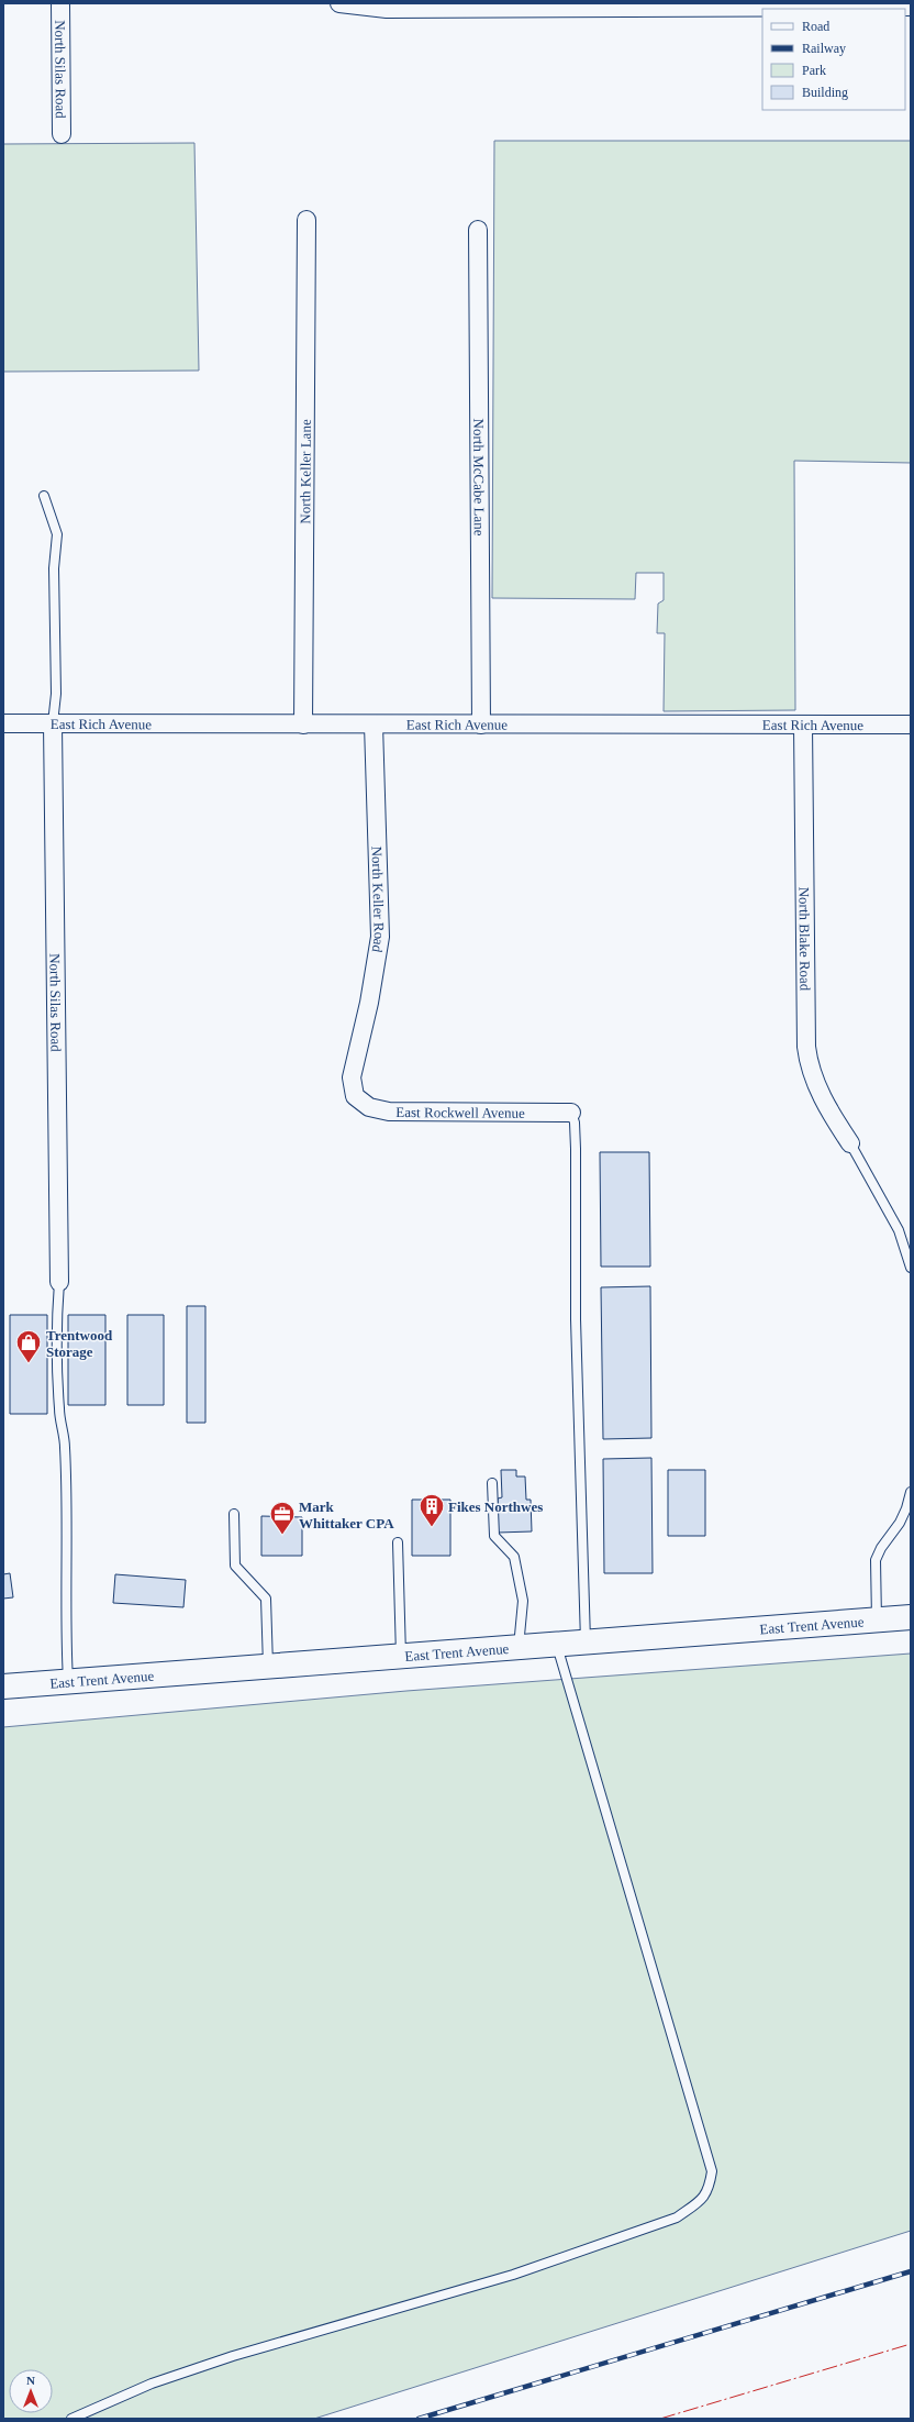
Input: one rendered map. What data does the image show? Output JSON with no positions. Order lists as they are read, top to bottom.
{
  "streets": {
    "main road": ["East Trent Avenue"],
    "street": [
      "North Silas Road",
      "North Keller Lane",
      "North McCabe Lane",
      "East Rich Avenue",
      "North Keller Road",
      "North Blake Road",
      "East Rockwell Avenue"
    ]
  },
  "crossings": [
    ["North Silas Road", "East Rich Avenue"],
    ["North Keller Lane", "East Rich Avenue"],
    ["North McCabe Lane", "East Rich Avenue"],
    ["East Rich Avenue", "North Keller Road"],
    ["East Rich Avenue", "North Blake Road"],
    ["North Keller Road", "East Rockwell Avenue"]
  ],
  "places": {
    "shop": ["Trentwood Storage"],
    "building": ["Fikes Northwes"],
    "office": ["Mark Whittaker CPA"]
  },
  "legend": [
    "Road",
    "Railway",
    "Park",
    "Building"
  ],
  "north": "top"
}
